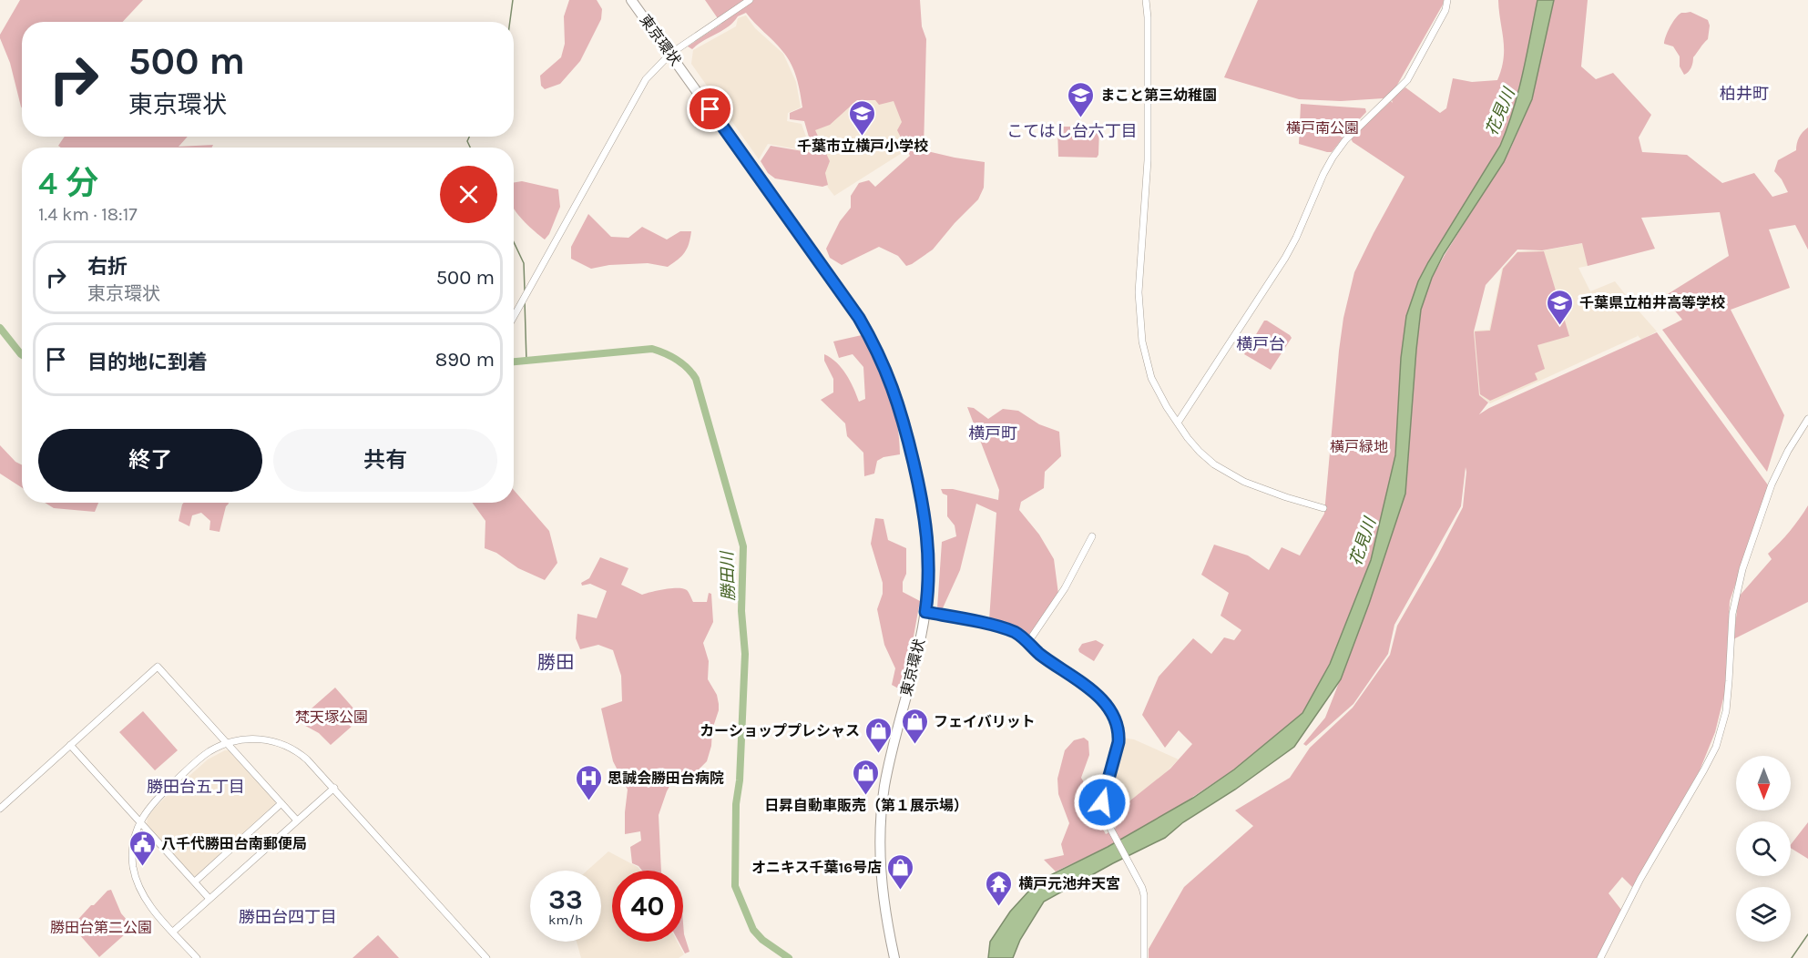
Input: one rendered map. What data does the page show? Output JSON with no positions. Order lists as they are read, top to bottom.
{
  "streets": {
    "highway": ["東京環状"]
  },
  "districts": [
    "柏井町",
    "こてはし台六丁目",
    "横戸台",
    "横戸町",
    "勝田",
    "勝田台五丁目",
    "勝田台四丁目"
  ],
  "water": ["花見川", "勝田川"],
  "parks": [
    "横戸南公園",
    "横戸緑地",
    "梵天塚公園",
    "勝田台第二公園"
  ],
  "places": {
    "school or university": ["まこと第三幼稚園", "千葉市立横戸小学校", "千葉県立柏井高等学校"],
    "shop": [
      "フェイバリット",
      "カーショッププレシャス",
      "日昇自動車販売（第１展示場）",
      "オニキス千葉16号店"
    ],
    "hospital": ["思誠会勝田台病院"],
    "public building": ["八千代勝田台南郵便局"],
    "temple": ["横戸元池弁天宮"]
  },
  "north": "bottom",
  "page": {
    "turn": ["500 m", "東京環状"],
    "heading": ["4 分", "1.4 km · 18:17"],
    "list": [
      {
        "name": "右折",
        "note": "東京環状",
        "value": "500 m"
      },
      {
        "name": "目的地に到着",
        "value": "890 m"
      }
    ],
    "buttons": ["終了", "共有"],
    "speed": "33 km/h",
    "limit": "40"
  }
}
